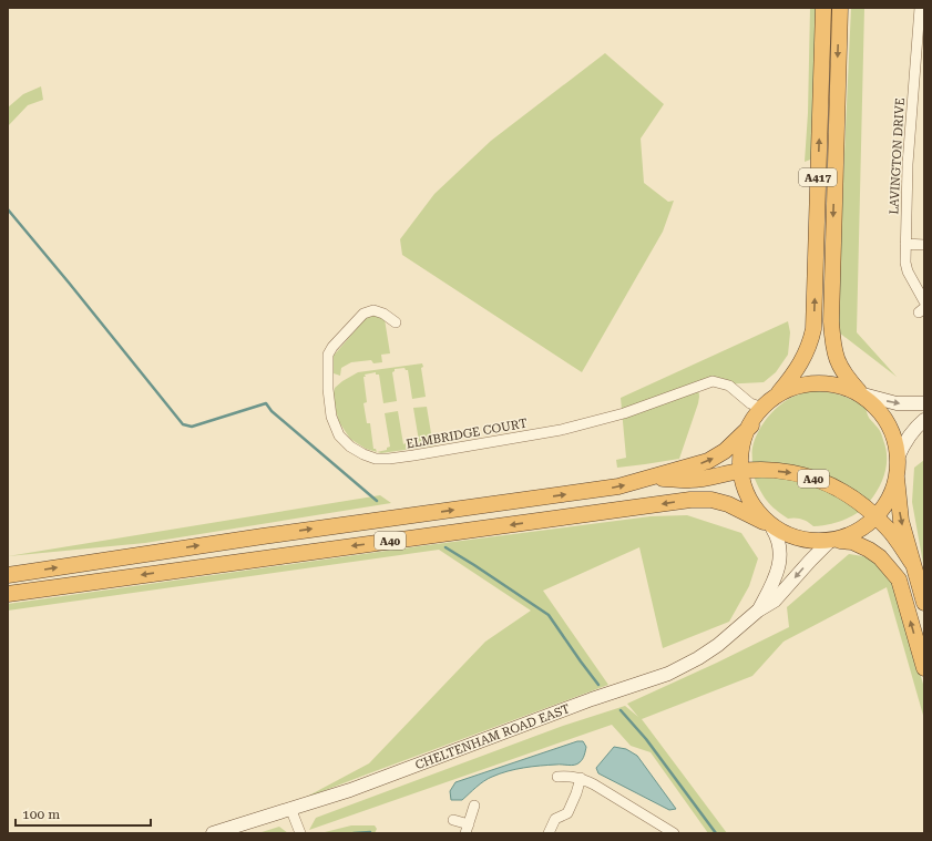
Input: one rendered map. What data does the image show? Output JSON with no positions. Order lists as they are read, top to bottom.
{
  "streets": {
    "highway": ["A417", "A40"],
    "main road": ["CHELTENHAM ROAD EAST"],
    "street": ["LAVINGTON DRIVE", "ELMBRIDGE COURT"]
  },
  "crossings": [
    ["A417", "A40"],
    ["ELMBRIDGE COURT", "A40"],
    ["A40", "CHELTENHAM ROAD EAST"]
  ],
  "scale_bar": "100 m"
}
